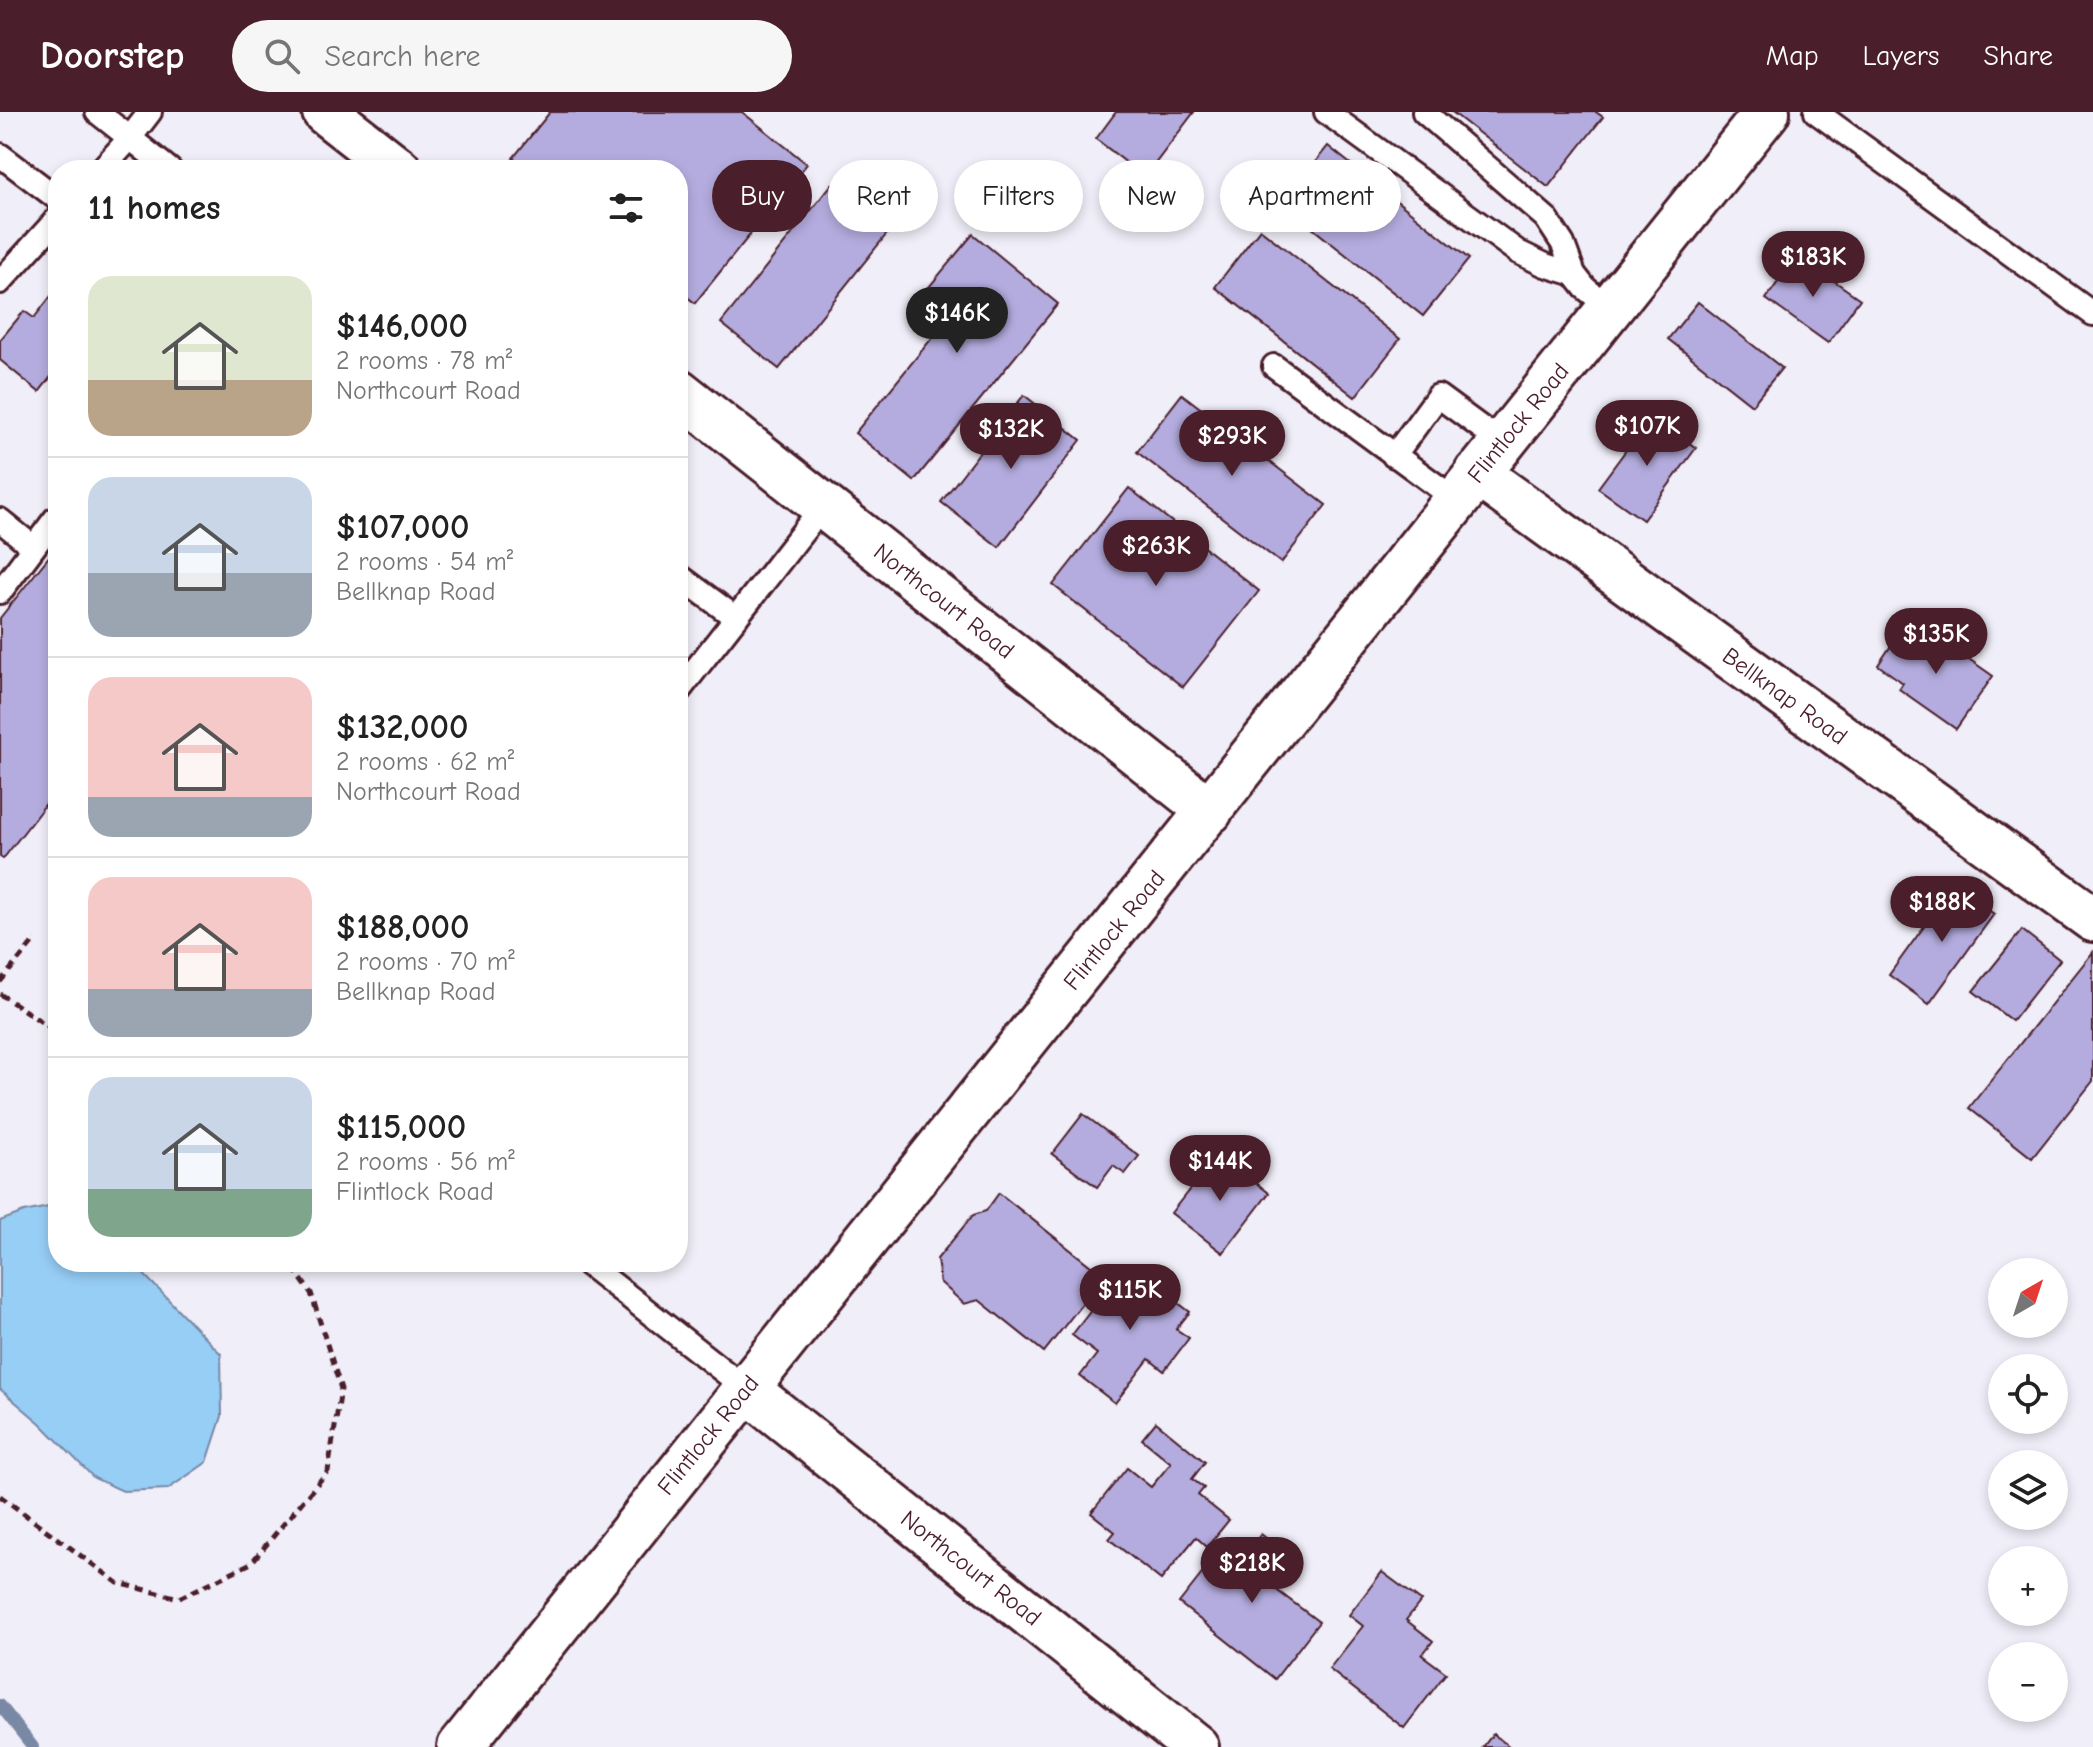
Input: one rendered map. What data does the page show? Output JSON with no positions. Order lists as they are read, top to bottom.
{
  "streets": {
    "street": ["Flintlock Road", "Northcourt Road", "Bellknap Road"]
  },
  "crossings": [
    ["Flintlock Road", "Northcourt Road"],
    ["Flintlock Road", "Bellknap Road"]
  ],
  "north": "top right",
  "page": {
    "header": "Doorstep",
    "search": "Search here",
    "nav": ["Map", "Layers", "Share"],
    "chip": [
      "Buy",
      "Rent",
      "Filters",
      "New",
      "Apartment"
    ],
    "heading": "11 homes",
    "price": [
      "$183K",
      "$146K",
      "$107K",
      "$132K",
      "$293K",
      "$263K",
      "$135K",
      "$188K",
      "$144K",
      "$115K",
      "$218K"
    ],
    "list": [
      {
        "name": "$146,000",
        "note": "2 rooms · 78 m² · Northcourt Road"
      },
      {
        "name": "$107,000",
        "note": "2 rooms · 54 m² · Bellknap Road"
      },
      {
        "name": "$132,000",
        "note": "2 rooms · 62 m² · Northcourt Road"
      },
      {
        "name": "$188,000",
        "note": "2 rooms · 70 m² · Bellknap Road"
      },
      {
        "name": "$115,000",
        "note": "2 rooms · 56 m² · Flintlock Road"
      }
    ],
    "map_buttons": ["+", "−"]
  }
}
